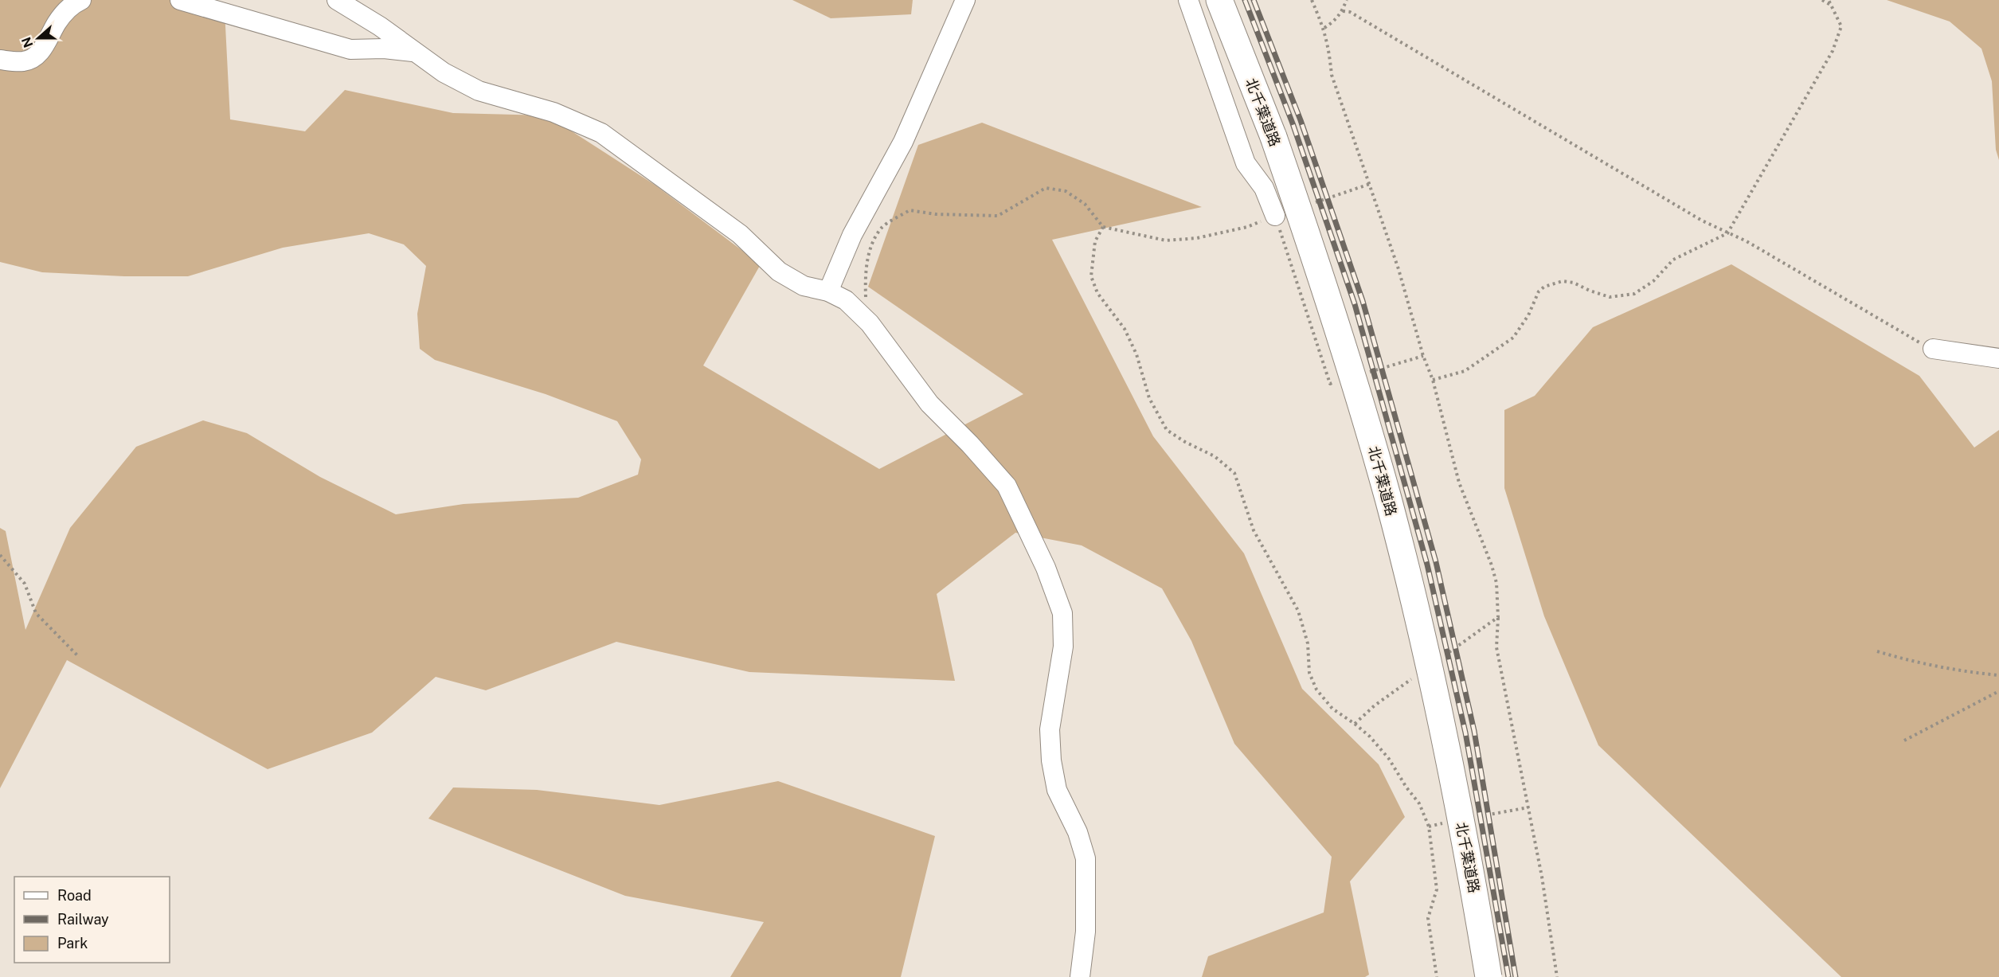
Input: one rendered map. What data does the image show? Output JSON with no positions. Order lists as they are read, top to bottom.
{
  "streets": {
    "highway": ["北千葉道路"]
  },
  "legend": ["Road", "Railway", "Park"],
  "north": "left"
}
